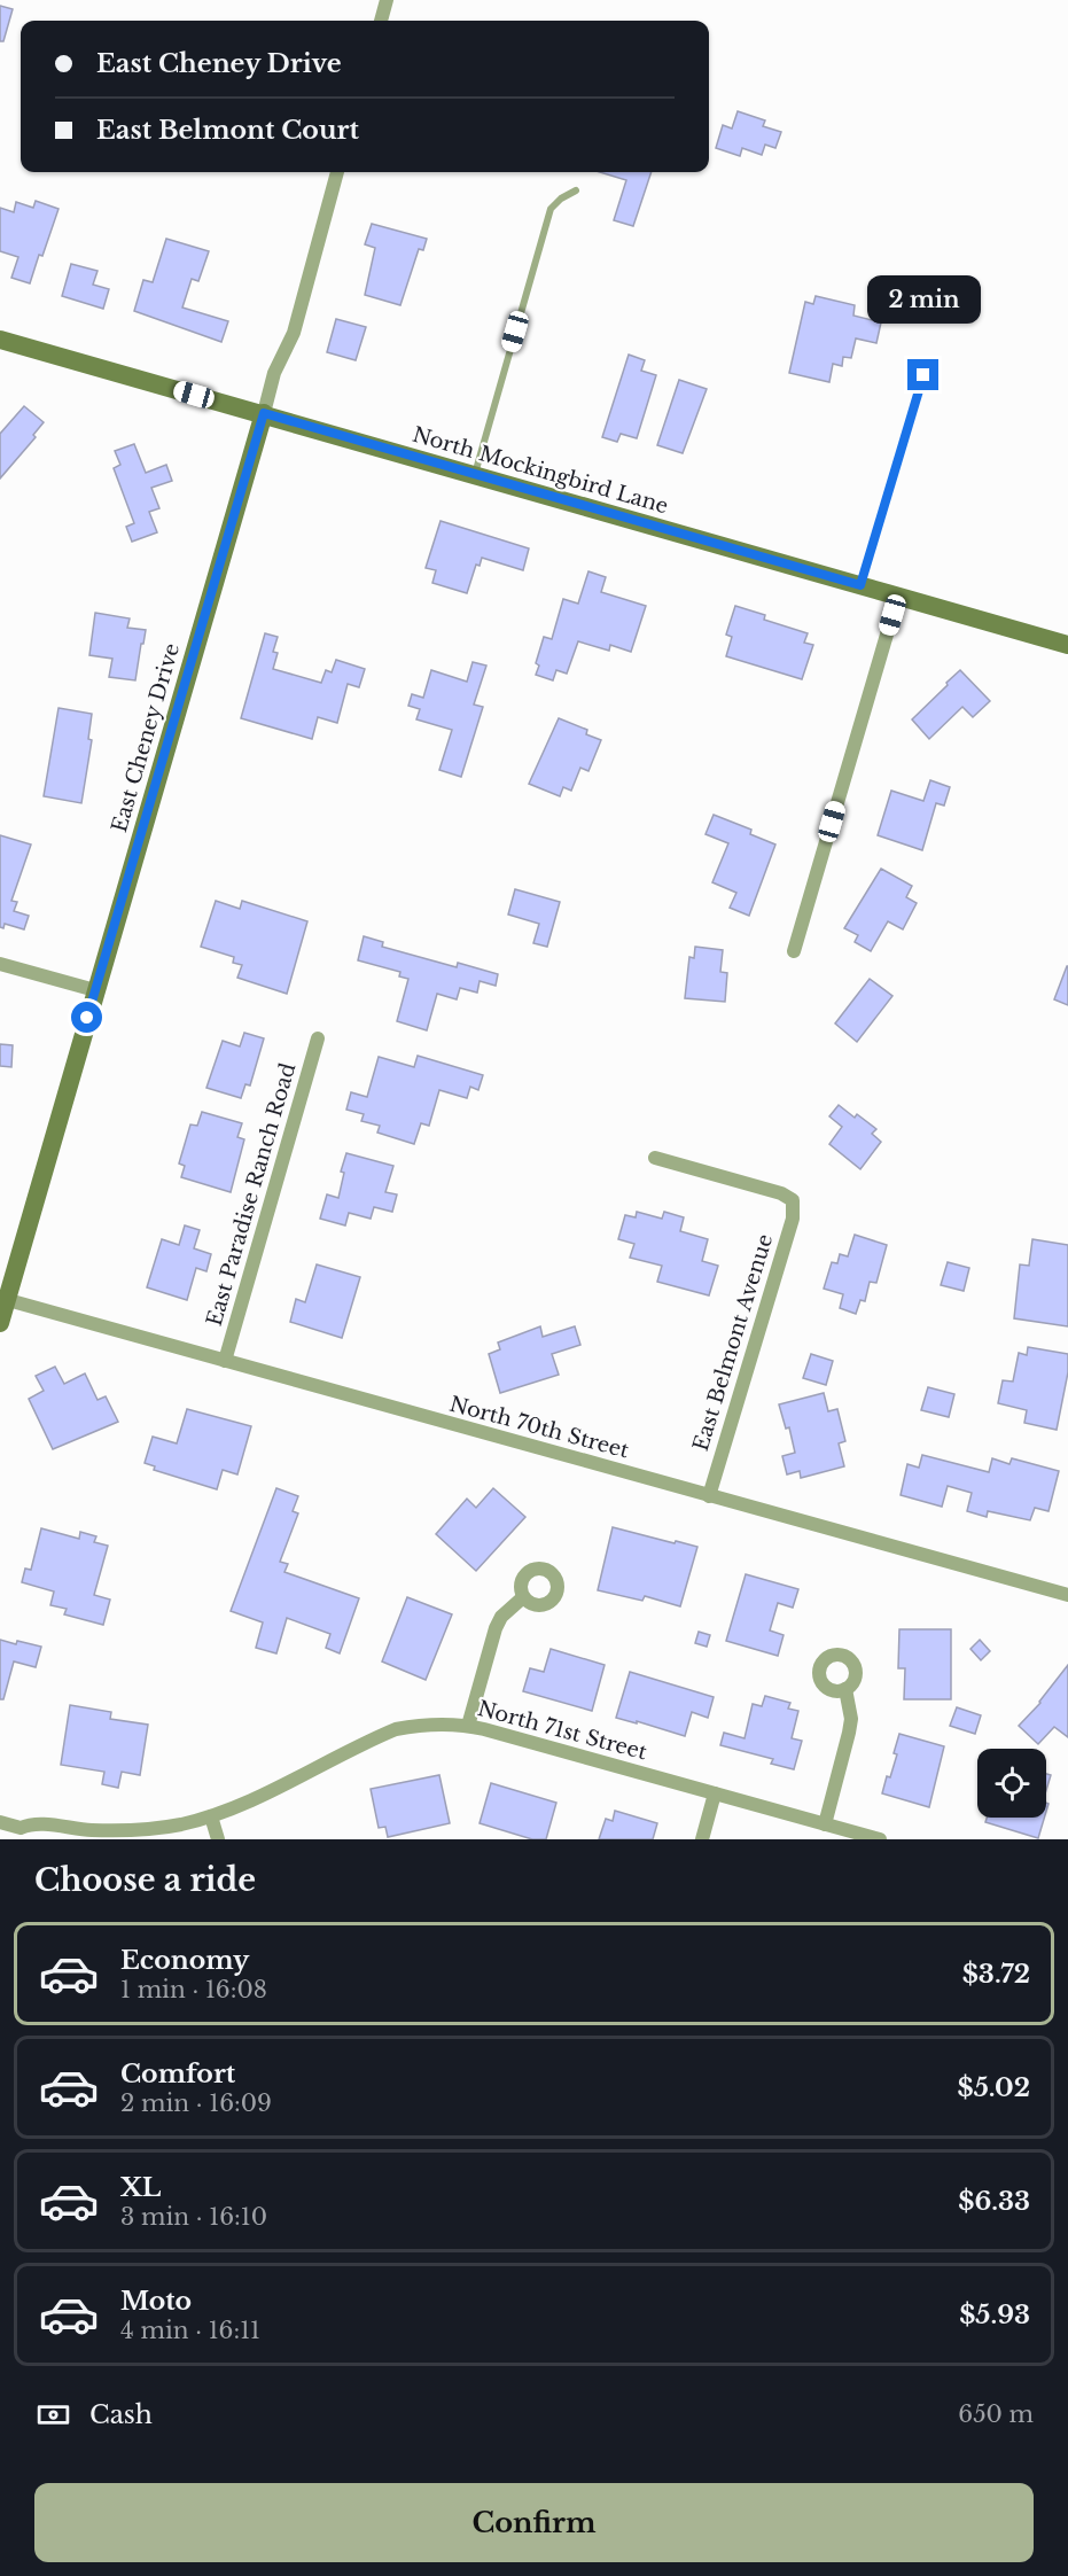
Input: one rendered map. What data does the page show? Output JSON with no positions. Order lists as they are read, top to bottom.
{
  "streets": {
    "street": [
      "North Mockingbird Lane",
      "East Cheney Drive",
      "East Paradise Ranch Road",
      "East Belmont Avenue",
      "North 70th Street",
      "North 71st Street"
    ]
  },
  "crossings": [
    ["North Mockingbird Lane", "East Cheney Drive"],
    ["East Cheney Drive", "North 70th Street"],
    ["East Paradise Ranch Road", "North 70th Street"],
    ["East Belmont Avenue", "North 70th Street"]
  ],
  "page": {
    "banner": ["East Cheney Drive", "East Belmont Court"],
    "bubble": "2 min",
    "heading": "Choose a ride",
    "list": [
      {
        "name": "Economy",
        "note": "1 min · 16:08",
        "value": "$3.72"
      },
      {
        "name": "Comfort",
        "note": "2 min · 16:09",
        "value": "$5.02"
      },
      {
        "name": "XL",
        "note": "3 min · 16:10",
        "value": "$6.33"
      },
      {
        "name": "Moto",
        "note": "4 min · 16:11",
        "value": "$5.93"
      }
    ],
    "pay": ["Cash", "650 m"],
    "buttons": "Confirm"
  }
}
